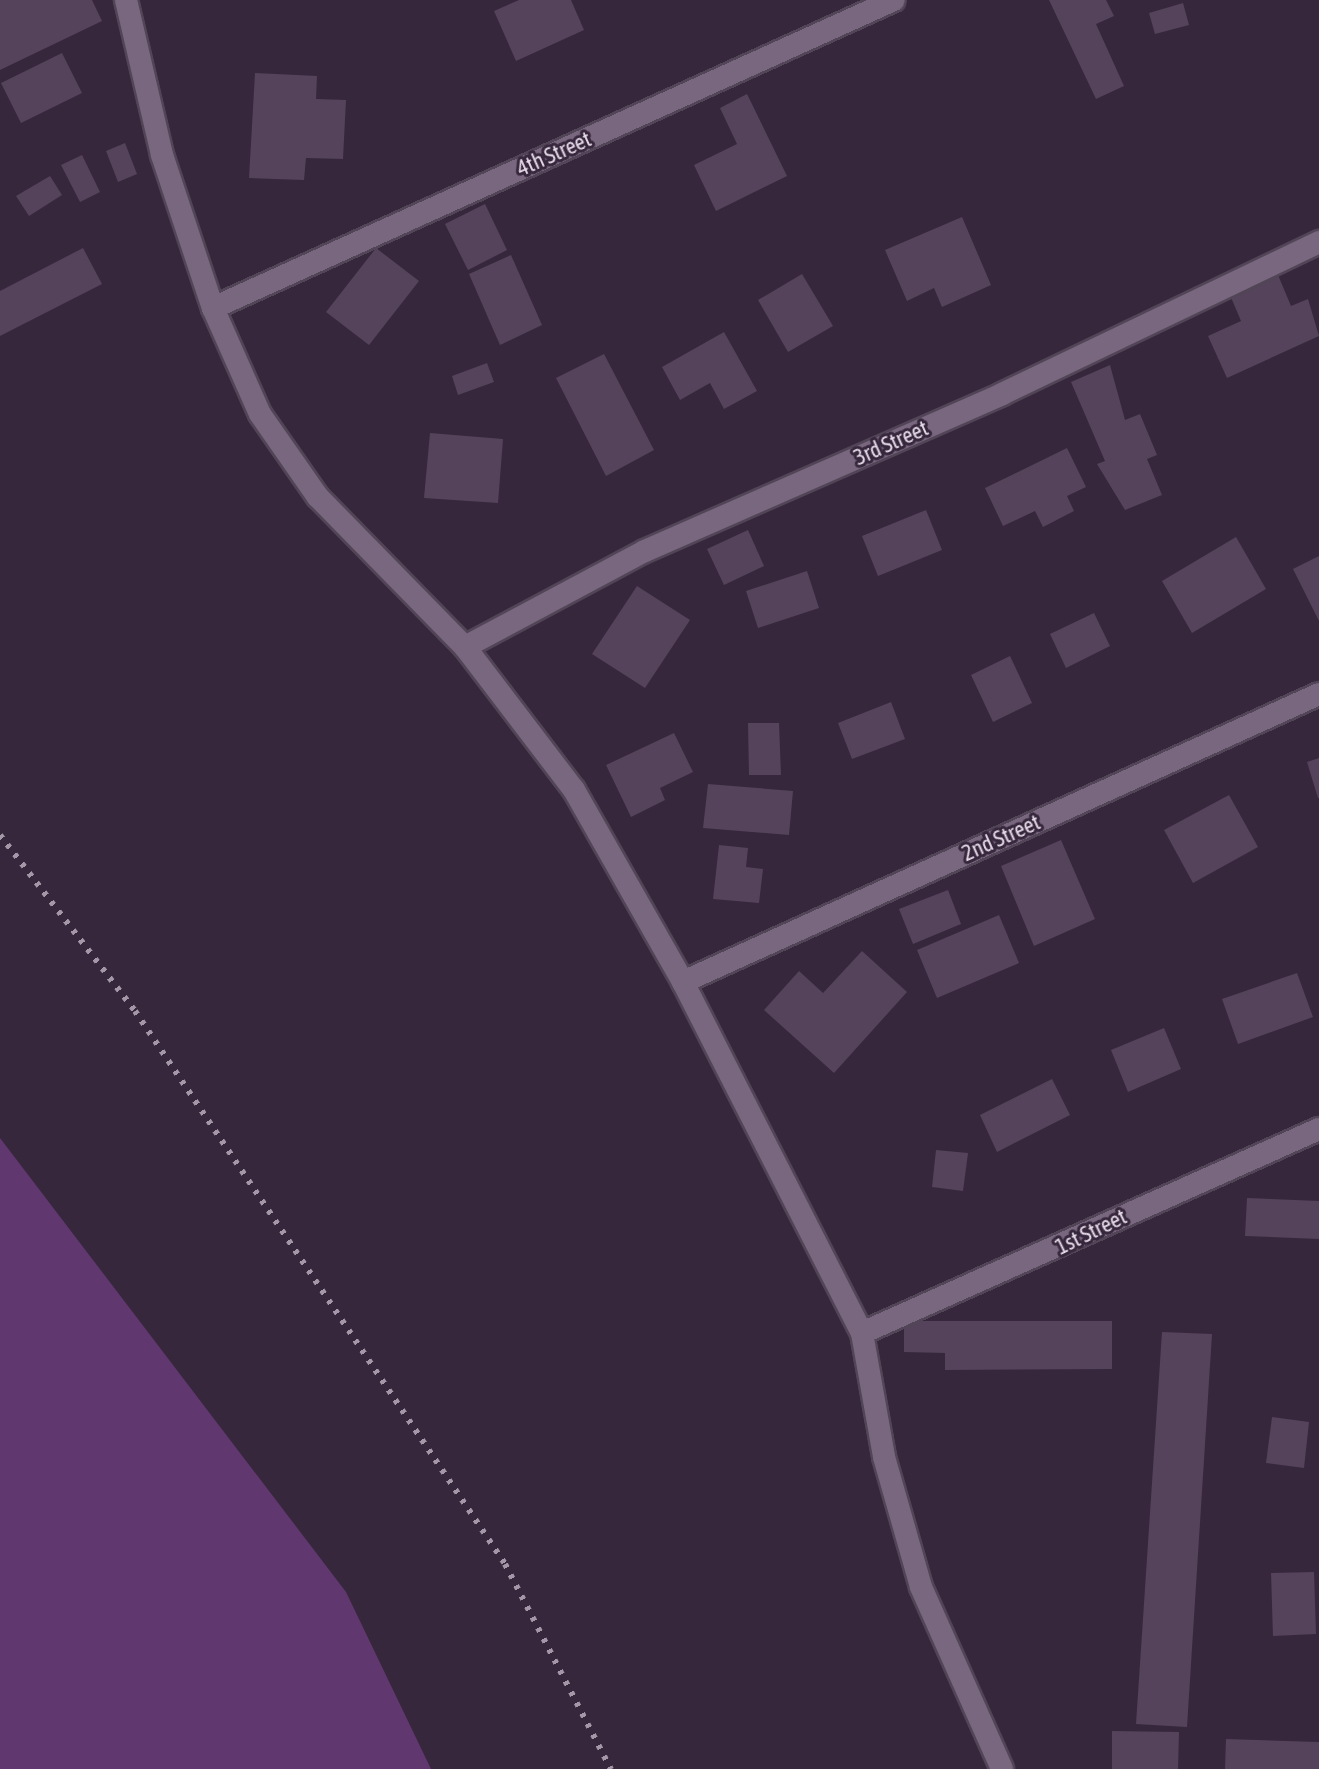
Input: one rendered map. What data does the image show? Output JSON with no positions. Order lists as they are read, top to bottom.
{
  "streets": {
    "street": [
      "4th Street",
      "3rd Street",
      "2nd Street",
      "1st Street"
    ]
  }
}
